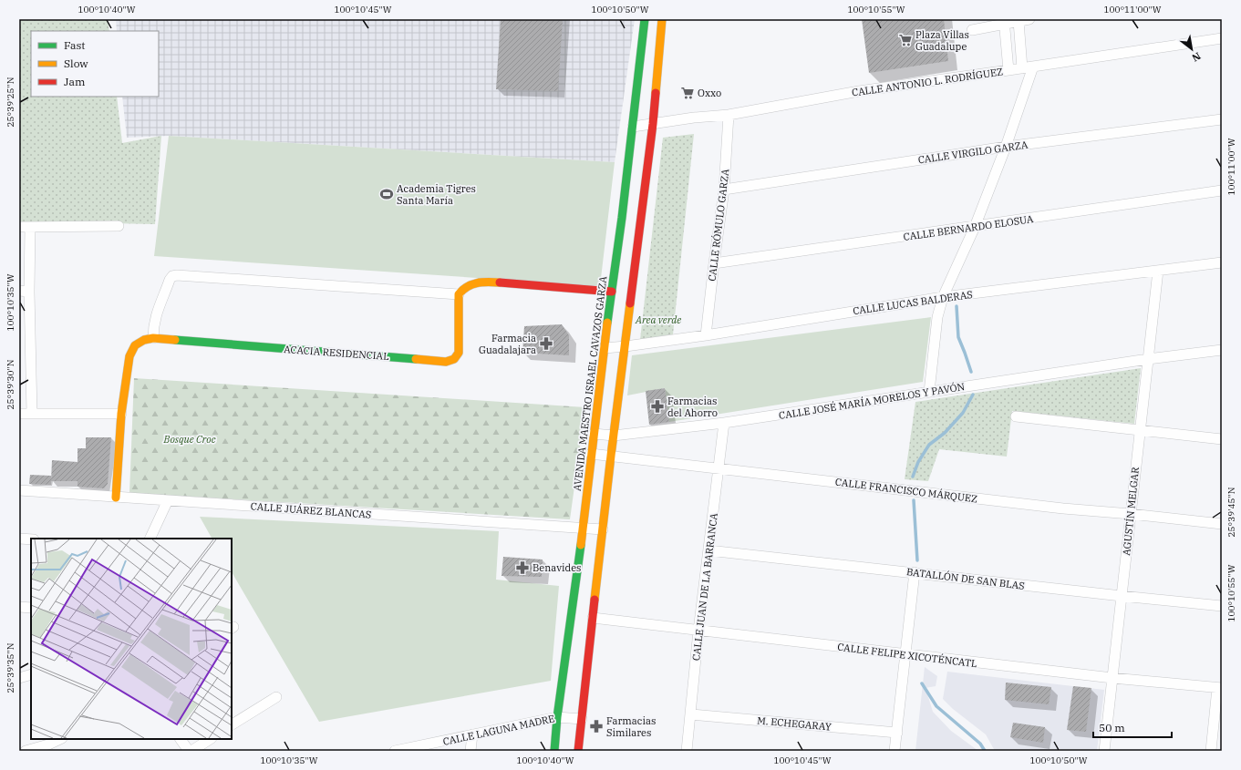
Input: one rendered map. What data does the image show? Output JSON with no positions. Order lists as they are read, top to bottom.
{
  "streets": {
    "main road": ["ACACIA RESIDENCIAL", "AVENIDA MAESTRO ISRAEL CAVAZOS GARZA"],
    "street": [
      "CALLE ANTONIO L. RODRÍGUEZ",
      "CALLE VIRGILO GARZA",
      "CALLE RÓMULO GARZA",
      "CALLE BERNARDO ELOSUA",
      "CALLE LUCAS BALDERAS",
      "CALLE JOSÉ MARÍA MORELOS Y PAVÓN",
      "CALLE FRANCISCO MÁRQUEZ",
      "CALLE JUÁREZ BLANCAS",
      "AGUSTÍN MELGAR",
      "BATALLÓN DE SAN BLAS",
      "CALLE JUAN DE LA BARRANCA",
      "CALLE FELIPE XICOTÉNCATL",
      "M. ECHEGARAY",
      "CALLE LAGUNA MADRE"
    ]
  },
  "crossings": [
    ["CALLE ANTONIO L. RODRÍGUEZ", "CALLE RÓMULO GARZA"],
    ["CALLE ANTONIO L. RODRÍGUEZ", "AVENIDA MAESTRO ISRAEL CAVAZOS GARZA"],
    ["CALLE VIRGILO GARZA", "CALLE RÓMULO GARZA"],
    ["CALLE RÓMULO GARZA", "CALLE BERNARDO ELOSUA"],
    ["CALLE RÓMULO GARZA", "CALLE LUCAS BALDERAS"],
    ["CALLE LUCAS BALDERAS", "AVENIDA MAESTRO ISRAEL CAVAZOS GARZA"],
    ["CALLE LUCAS BALDERAS", "AGUSTÍN MELGAR"],
    ["AVENIDA MAESTRO ISRAEL CAVAZOS GARZA", "CALLE JOSÉ MARÍA MORELOS Y PAVÓN"],
    ["AVENIDA MAESTRO ISRAEL CAVAZOS GARZA", "CALLE FRANCISCO MÁRQUEZ"],
    ["AVENIDA MAESTRO ISRAEL CAVAZOS GARZA", "CALLE JUÁREZ BLANCAS"],
    ["AVENIDA MAESTRO ISRAEL CAVAZOS GARZA", "CALLE LAGUNA MADRE"],
    ["CALLE JOSÉ MARÍA MORELOS Y PAVÓN", "AGUSTÍN MELGAR"],
    ["CALLE JOSÉ MARÍA MORELOS Y PAVÓN", "CALLE JUAN DE LA BARRANCA"],
    ["CALLE FRANCISCO MÁRQUEZ", "AGUSTÍN MELGAR"],
    ["CALLE FRANCISCO MÁRQUEZ", "CALLE JUAN DE LA BARRANCA"],
    ["AGUSTÍN MELGAR", "BATALLÓN DE SAN BLAS"],
    ["AGUSTÍN MELGAR", "CALLE FELIPE XICOTÉNCATL"],
    ["BATALLÓN DE SAN BLAS", "CALLE JUAN DE LA BARRANCA"],
    ["CALLE JUAN DE LA BARRANCA", "CALLE FELIPE XICOTÉNCATL"],
    ["CALLE JUAN DE LA BARRANCA", "M. ECHEGARAY"]
  ],
  "parks": ["Area verde", "Bosque Croc"],
  "places": {
    "supermarket": ["Plaza Villas Guadalupe", "Oxxo"],
    "sports": ["Academia Tigres Santa María"],
    "pharmacy": [
      "Farmacia Guadalajara",
      "Farmacias del Ahorro",
      "Benavides",
      "Farmacias Similares"
    ]
  },
  "legend": ["Fast", "Slow", "Jam"],
  "scale_bar": "50 m",
  "north": "bottom right",
  "coordinates": [
    "100°10'40\"W",
    "100°10'45\"W",
    "100°10'50\"W",
    "100°10'55\"W",
    "100°11'00\"W",
    "25°39'25\"N",
    "100°10'35\"W",
    "25°39'30\"N",
    "25°39'45\"N",
    "25°39'35\"N"
  ]
}
